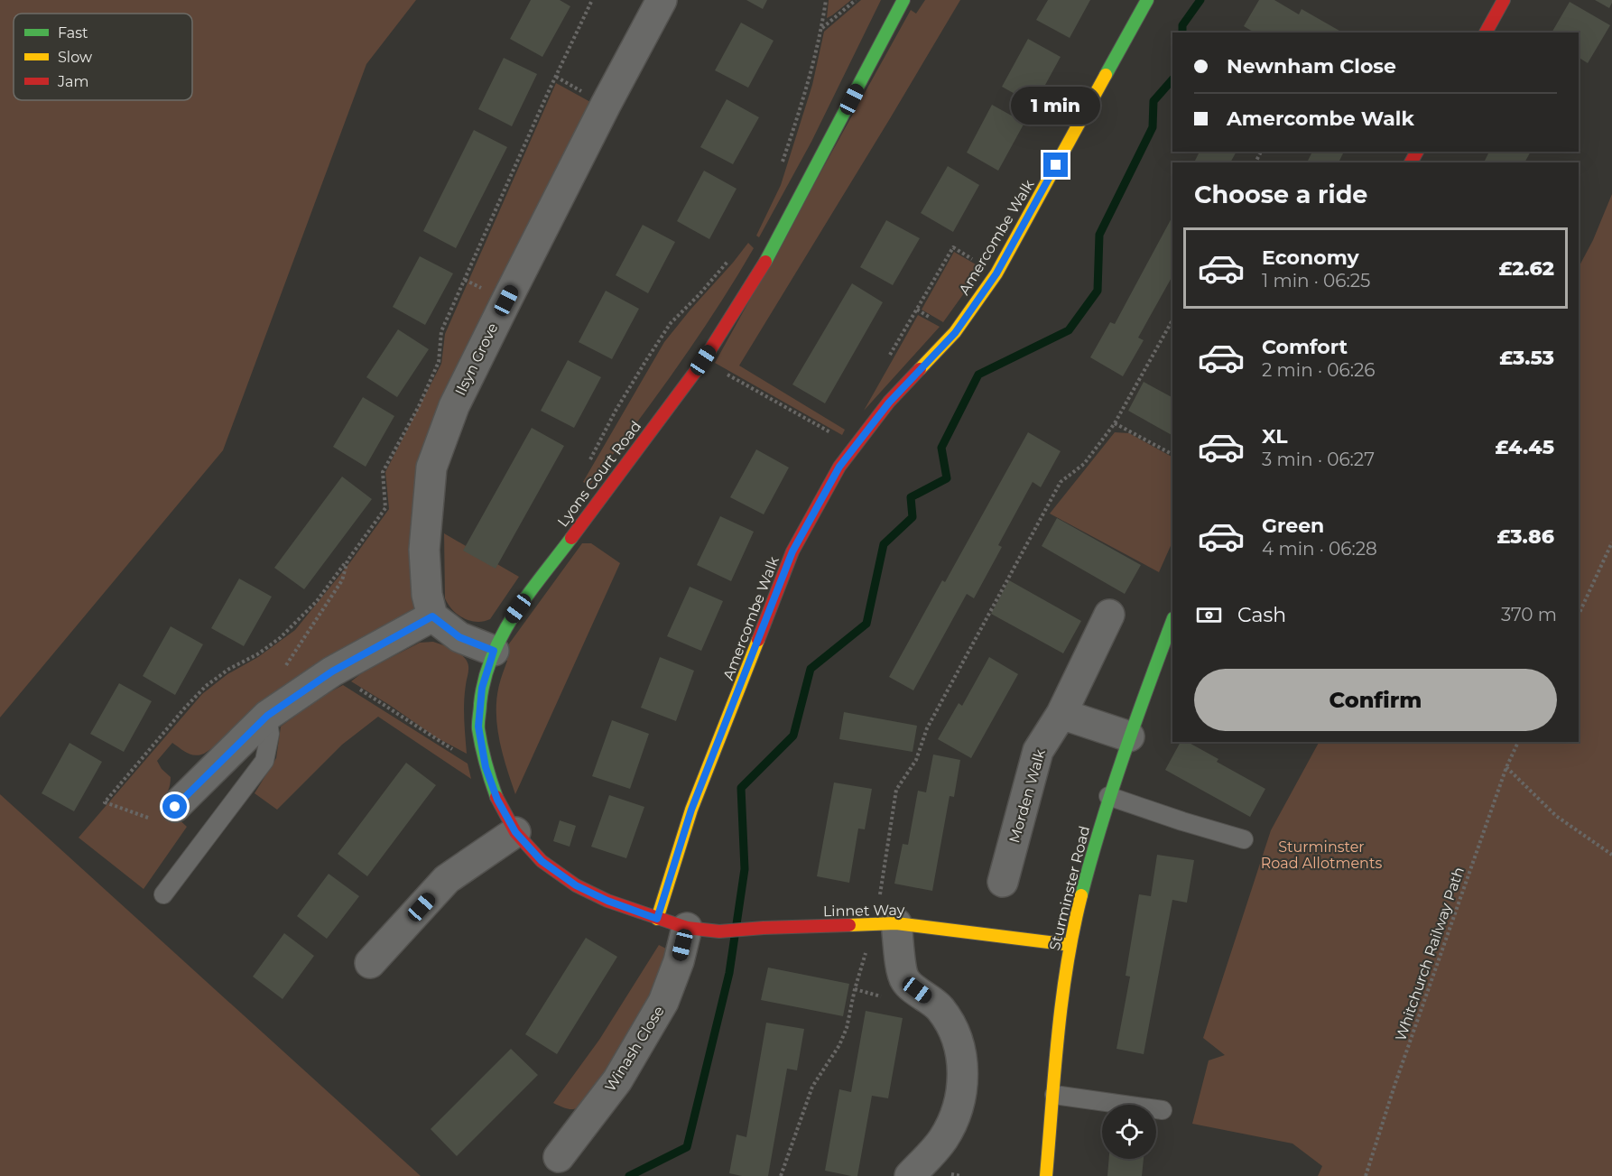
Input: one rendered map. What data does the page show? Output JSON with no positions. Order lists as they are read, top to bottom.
{
  "streets": {
    "street": [
      "Amercombe Walk",
      "Ilsyn Grove",
      "Lyons Court Road",
      "Morden Walk",
      "Sturminster Road",
      "Linnet Way",
      "Winash Close"
    ],
    "path": ["Whitchurch Railway Path"]
  },
  "crossings": [
    ["Amercombe Walk", "Lyons Court Road"],
    ["Amercombe Walk", "Linnet Way"],
    ["Lyons Court Road", "Linnet Way"],
    ["Sturminster Road", "Linnet Way"],
    ["Linnet Way", "Winash Close"]
  ],
  "parks": ["Sturminster Road Allotments"],
  "legend": ["Fast", "Slow", "Jam"],
  "page": {
    "banner": ["Newnham Close", "Amercombe Walk"],
    "bubble": "1 min",
    "heading": "Choose a ride",
    "list": [
      {
        "name": "Economy",
        "note": "1 min · 06:25",
        "value": "£2.62"
      },
      {
        "name": "Comfort",
        "note": "2 min · 06:26",
        "value": "£3.53"
      },
      {
        "name": "XL",
        "note": "3 min · 06:27",
        "value": "£4.45"
      },
      {
        "name": "Green",
        "note": "4 min · 06:28",
        "value": "£3.86"
      }
    ],
    "pay": ["Cash", "370 m"],
    "buttons": "Confirm"
  }
}
